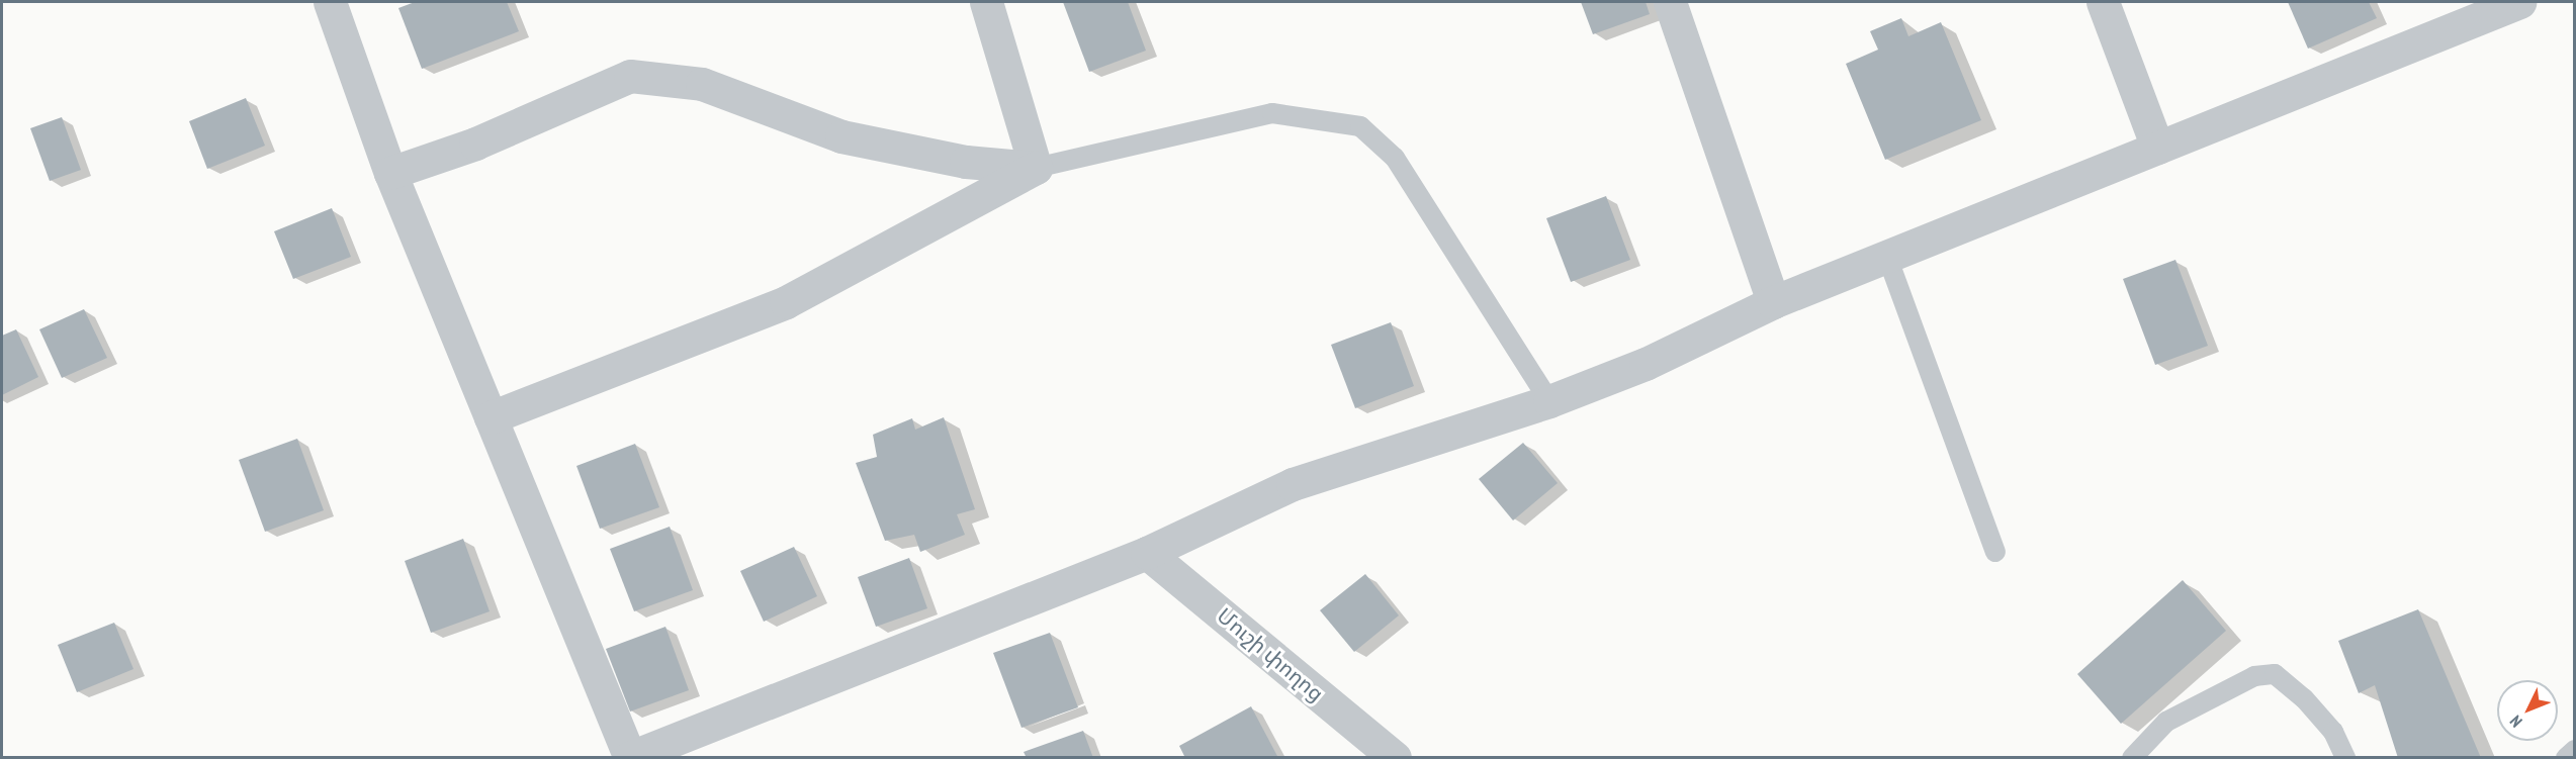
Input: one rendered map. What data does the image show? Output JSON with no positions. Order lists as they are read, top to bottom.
{
  "streets": {
    "street": ["Մուշի փողոց"]
  },
  "north": "bottom left"
}
